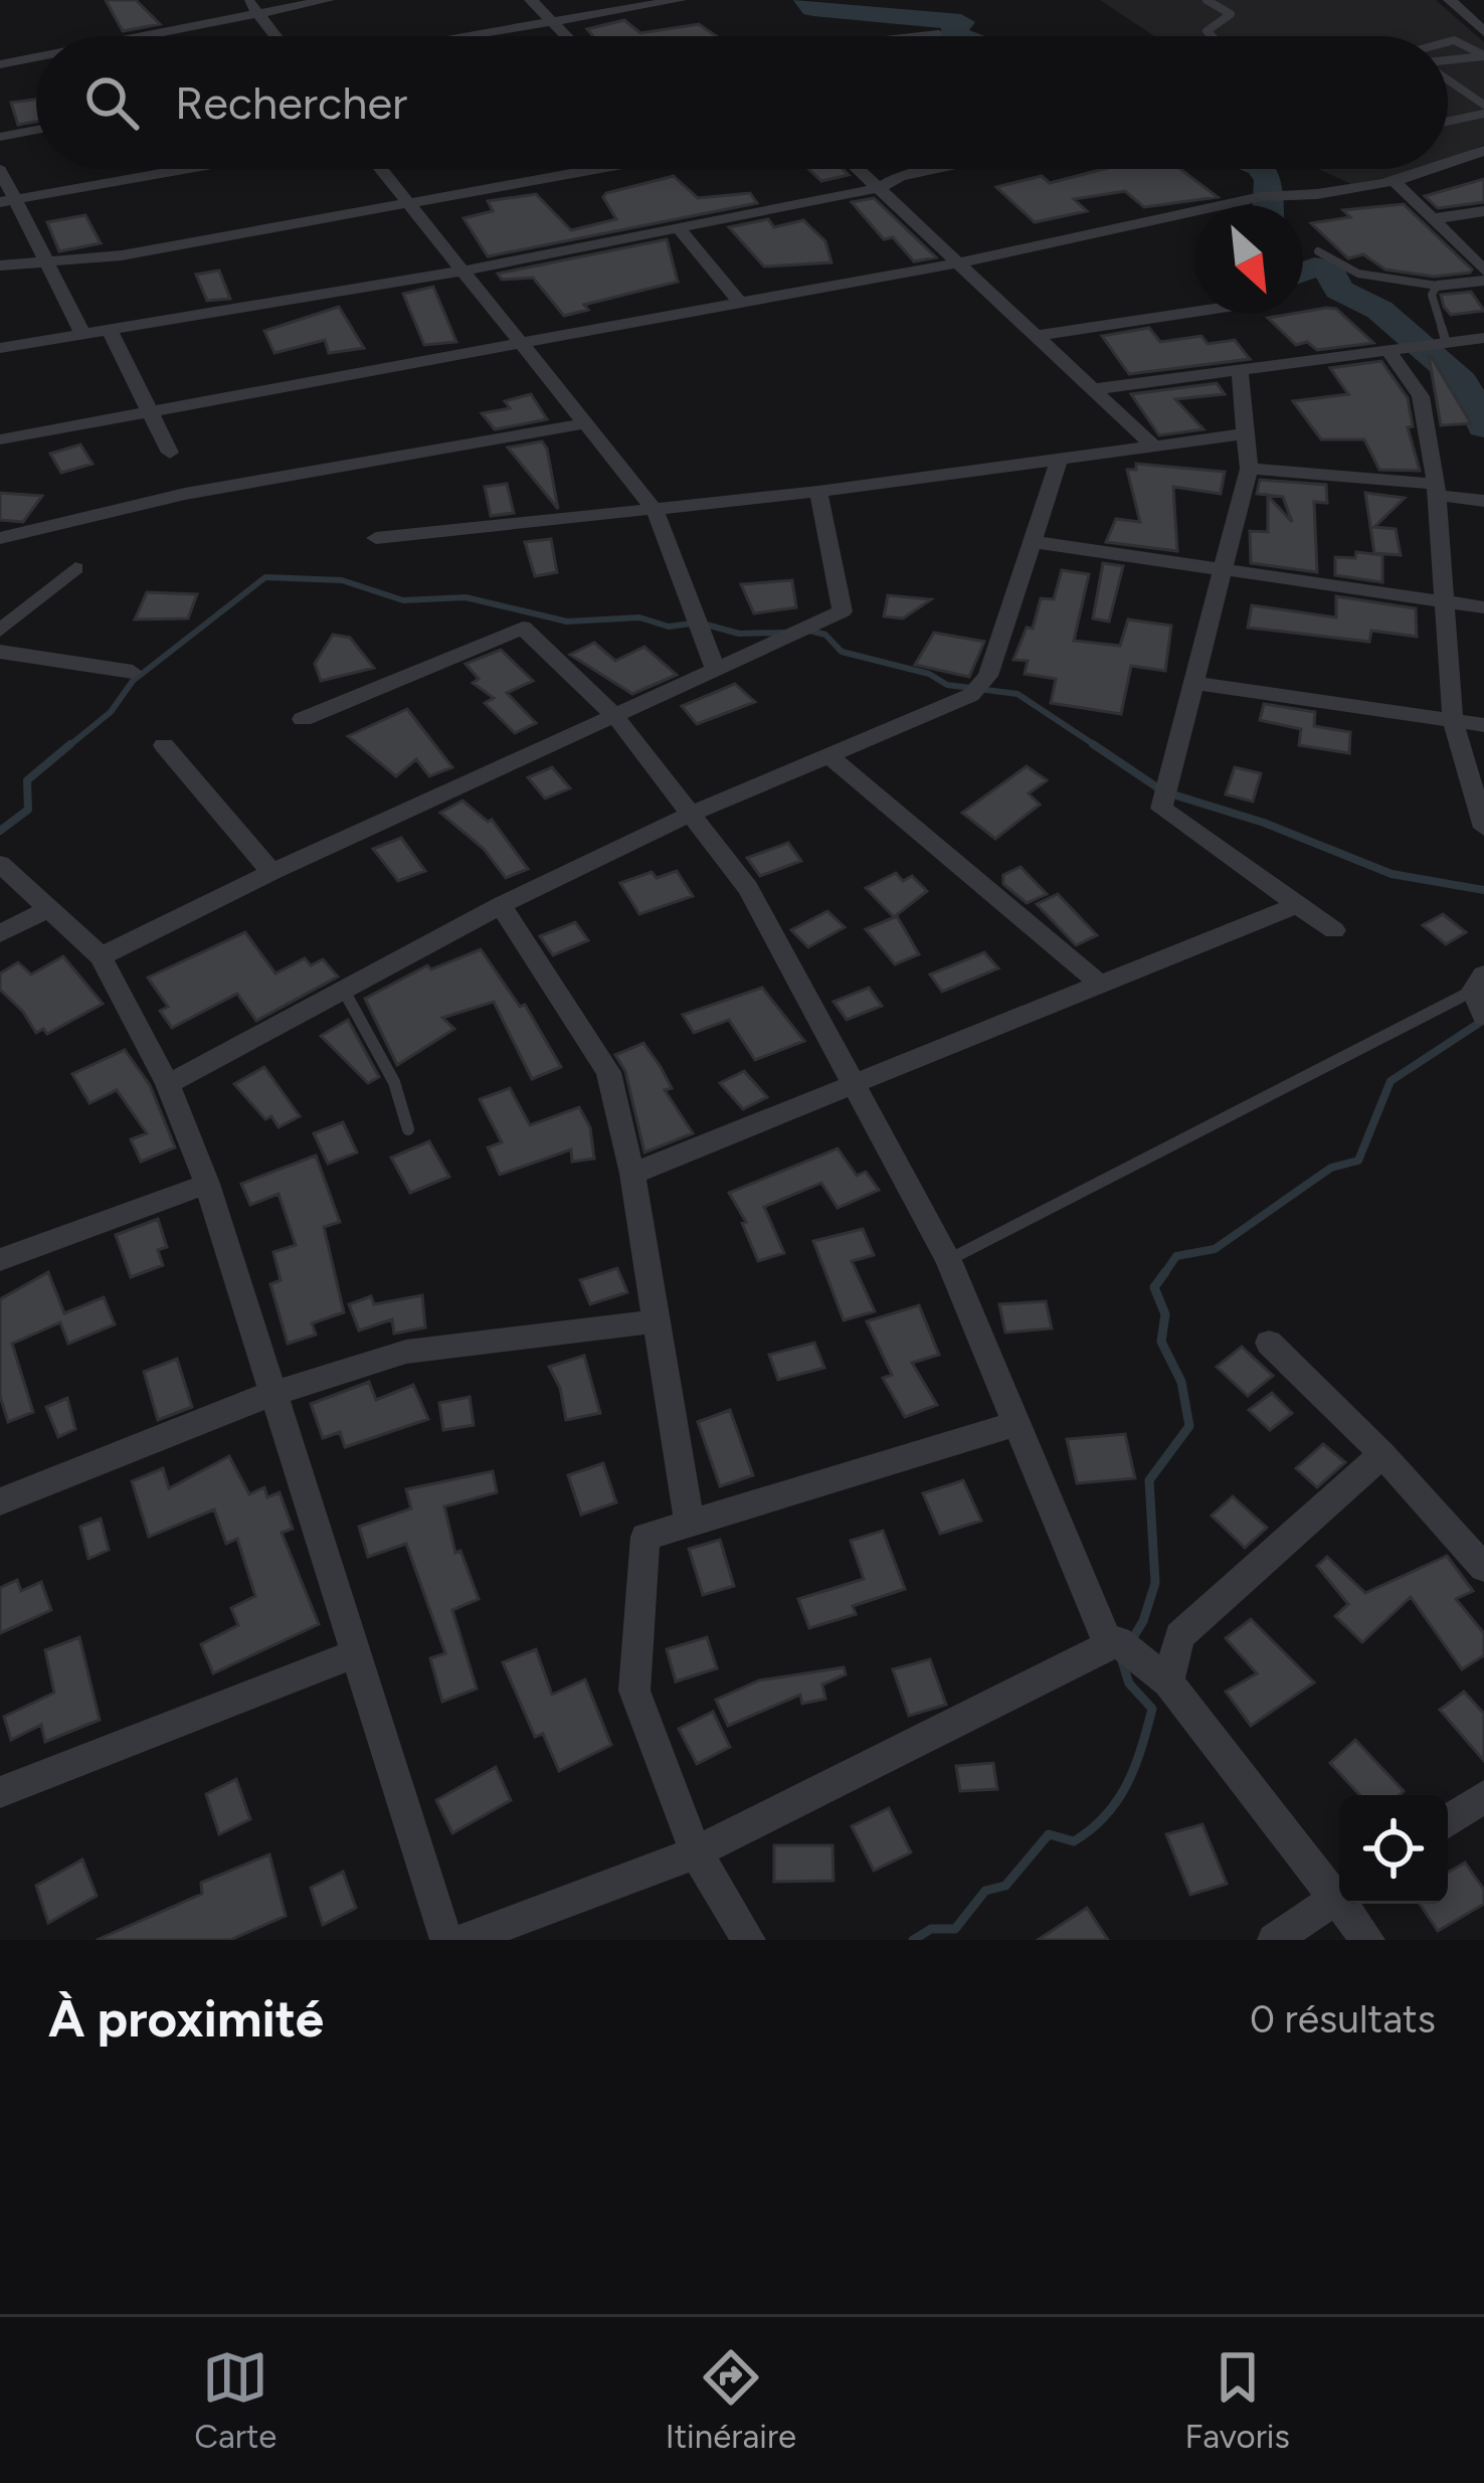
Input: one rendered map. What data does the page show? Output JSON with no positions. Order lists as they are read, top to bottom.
{
  "north": "bottom right",
  "page": {
    "search": "Rechercher",
    "heading": ["À proximité", "0 résultats"],
    "nav": ["Carte", "Itinéraire", "Favoris"]
  }
}
